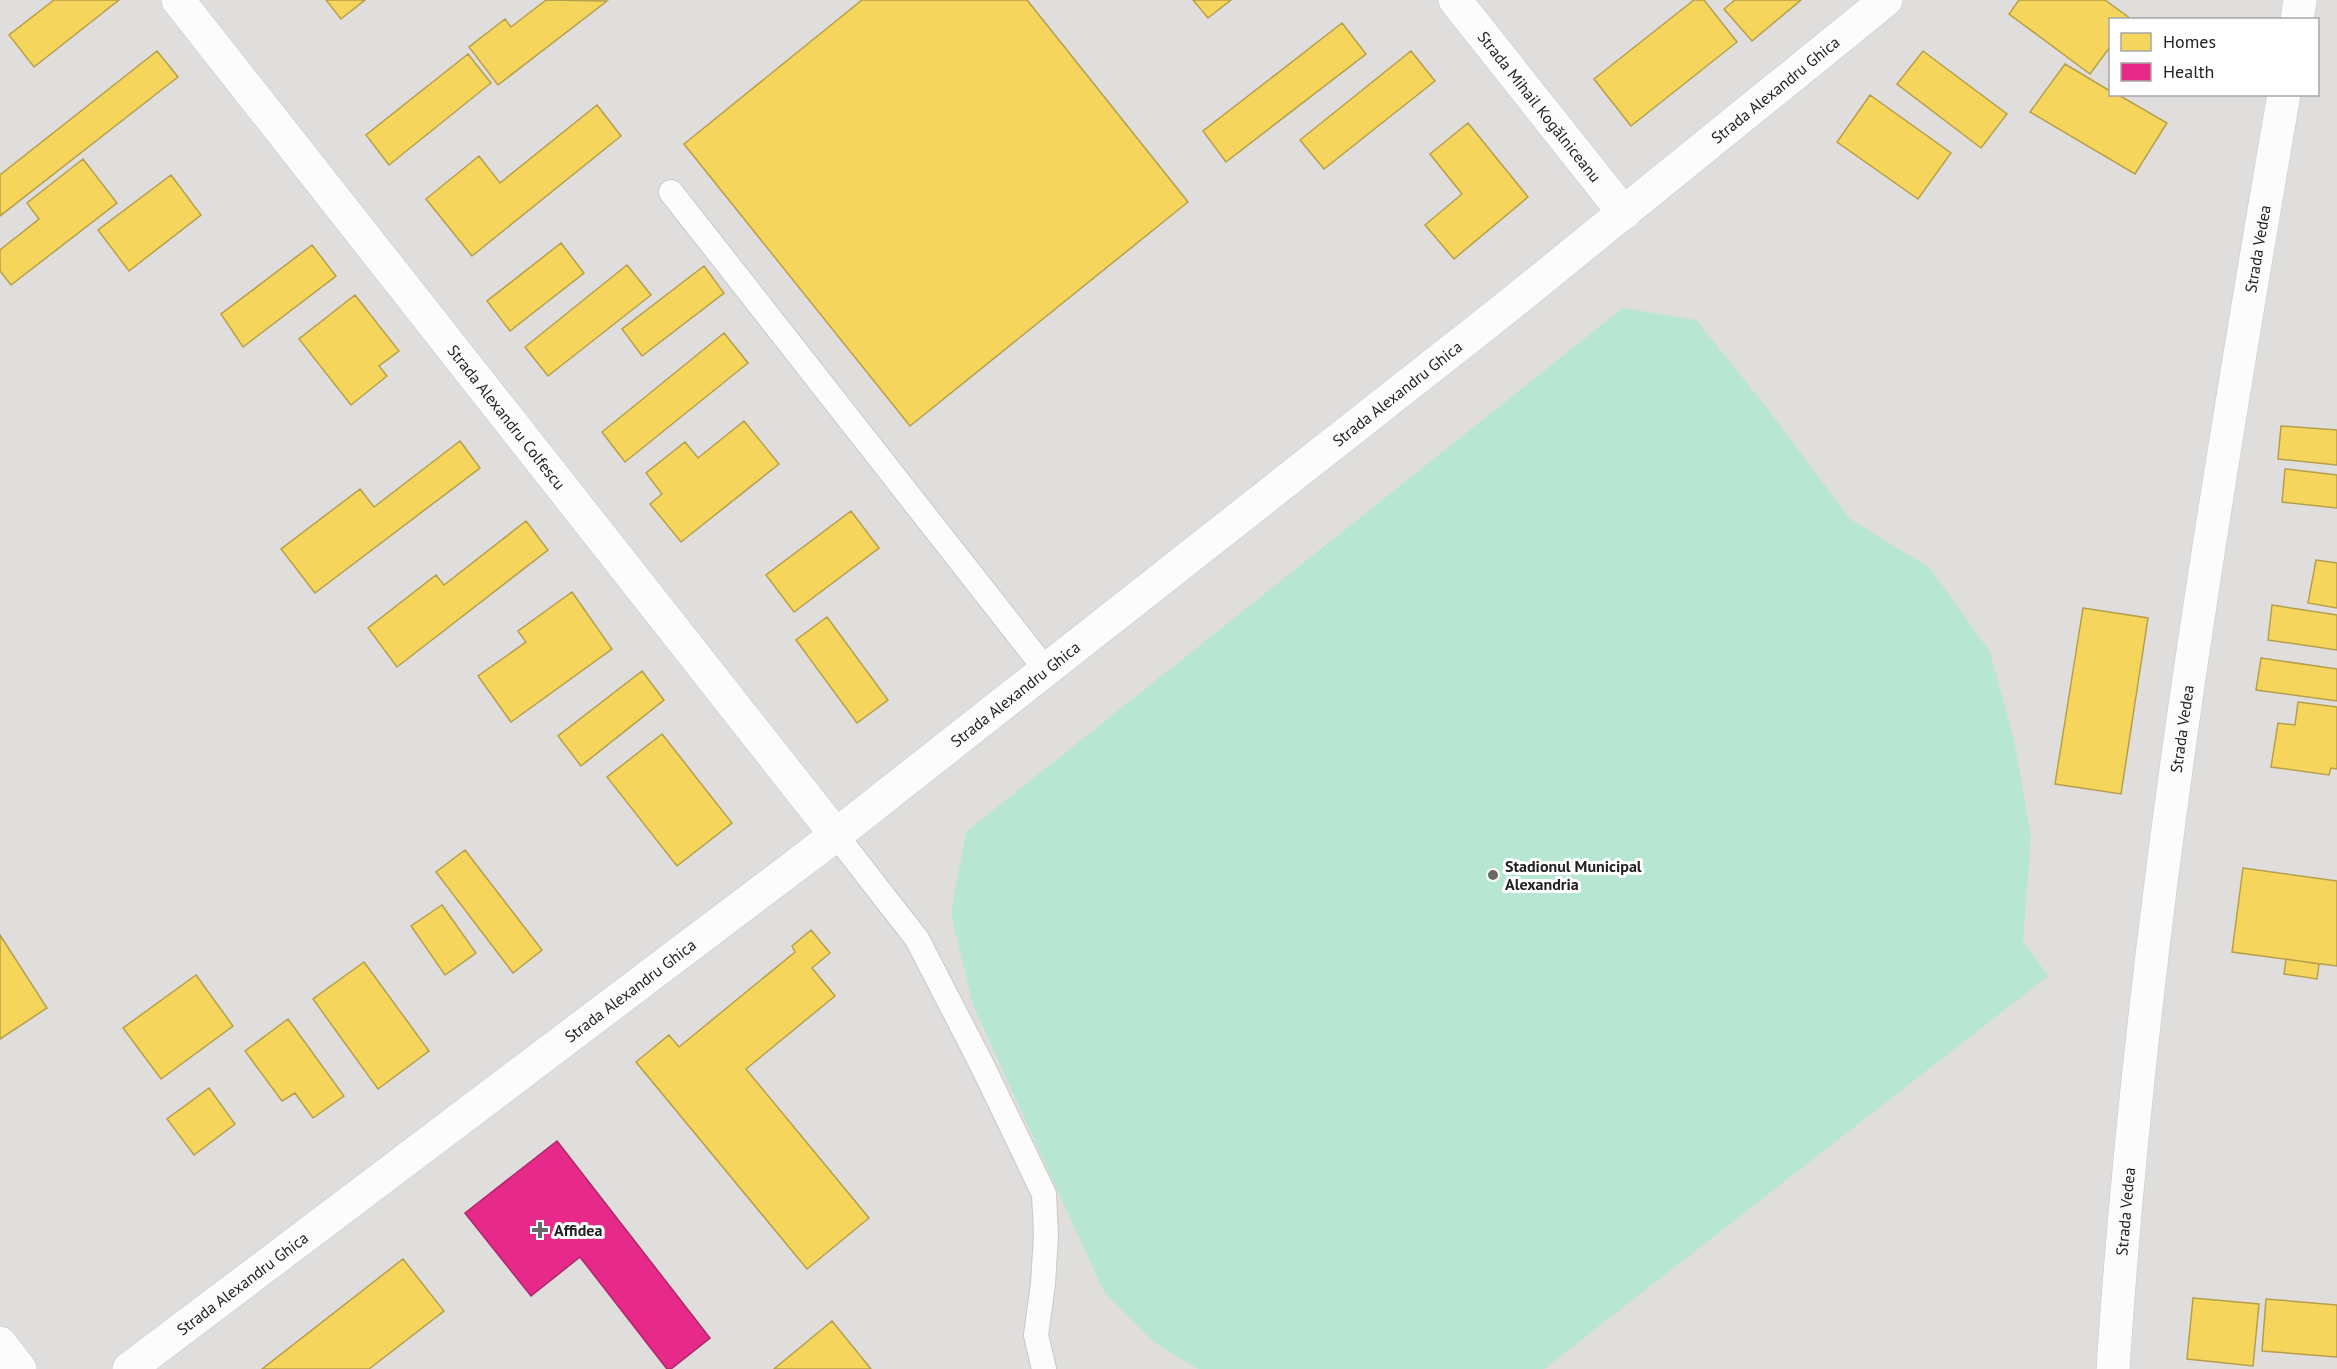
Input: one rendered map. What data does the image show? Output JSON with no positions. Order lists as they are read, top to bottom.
{
  "streets": {
    "street": [
      "Strada Alexandru Ghica",
      "Strada Mihail Kogălniceanu",
      "Strada Vedea",
      "Strada Alexandru Colfescu"
    ]
  },
  "crossings": [
    ["Strada Alexandru Ghica", "Strada Mihail Kogălniceanu"],
    ["Strada Alexandru Ghica", "Strada Alexandru Colfescu"]
  ],
  "places": {
    "other": ["Stadionul Municipal Alexandria"],
    "health": ["Affidea"]
  },
  "legend": ["Homes", "Health"]
}
